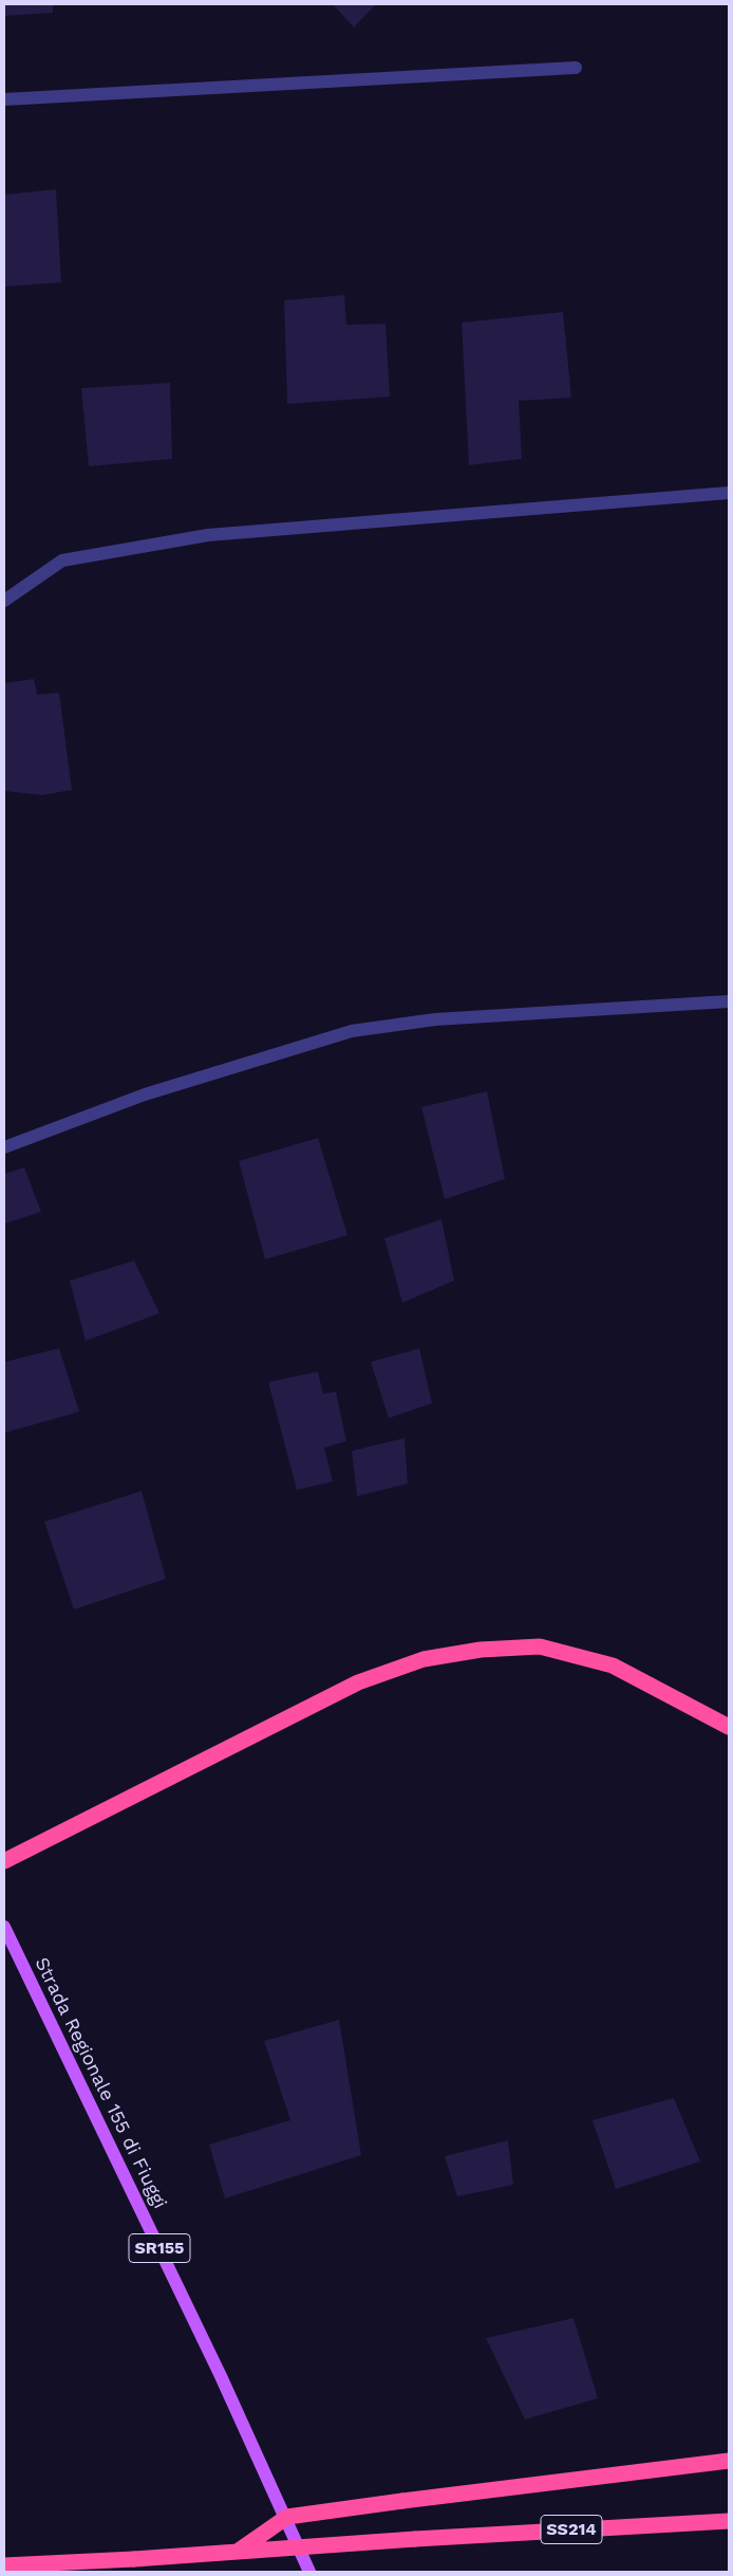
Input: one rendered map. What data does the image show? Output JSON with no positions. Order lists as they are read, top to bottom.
{
  "streets": {
    "highway": ["SS214"],
    "main road": ["Strada Regionale 155 di Fiuggi", "SR155"]
  }
}
